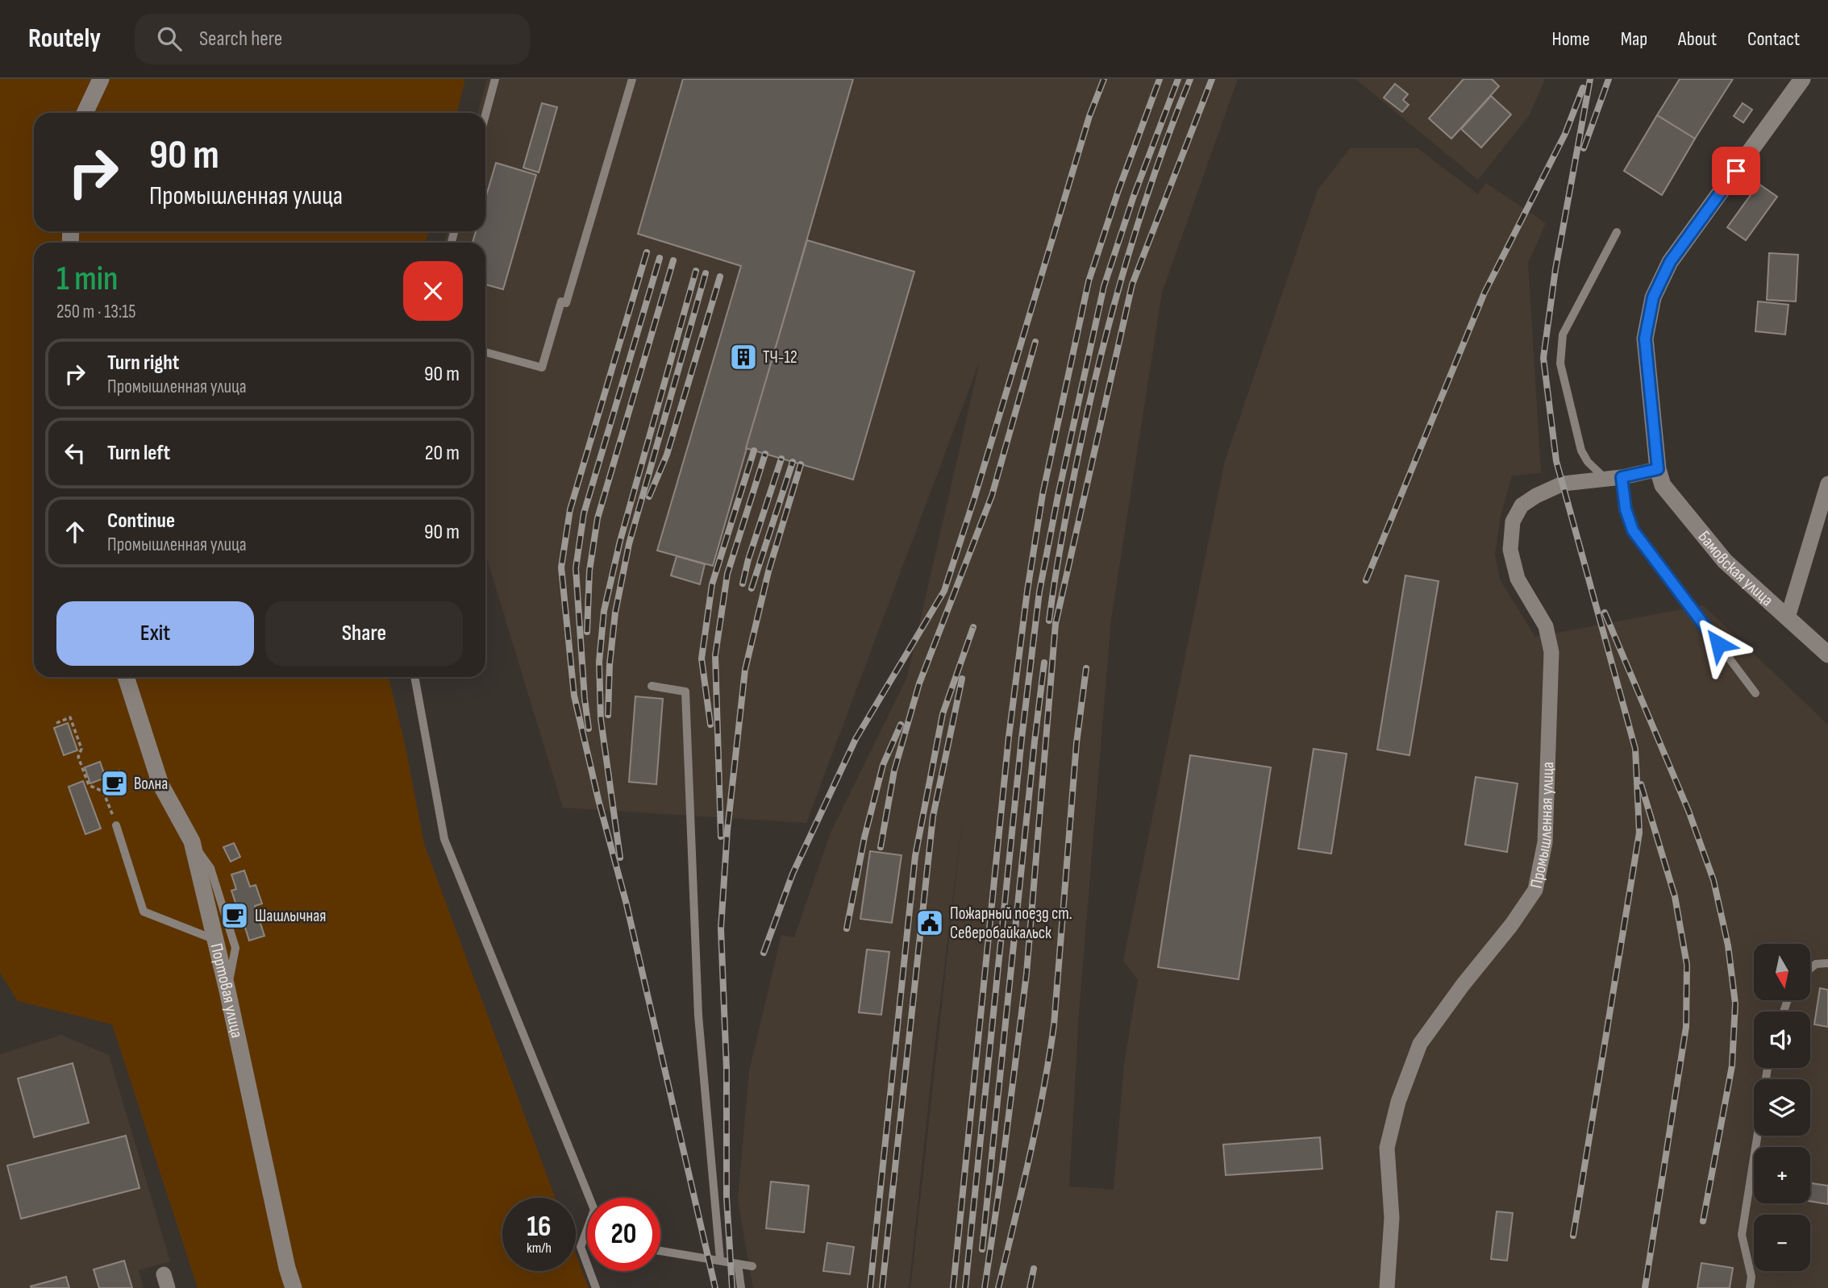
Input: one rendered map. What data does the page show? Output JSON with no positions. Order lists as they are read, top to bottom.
{
  "streets": {
    "main road": ["Бамовская улица", "Портовая улица"],
    "street": ["Промышленная улица"]
  },
  "crossings": [
    ["Бамовская улица", "Промышленная улица"]
  ],
  "places": {
    "building": ["ТЧ-12"],
    "cafe": ["Волна", "Шашлычная"],
    "public building": ["Пожарный поезд ст. Северобайкальск"]
  },
  "north": "bottom",
  "page": {
    "header": "Routely",
    "search": "Search here",
    "nav": [
      "Home",
      "Map",
      "About",
      "Contact"
    ],
    "turn": ["90 m", "Промышленная улица"],
    "heading": ["1 min", "250 m · 13:15"],
    "list": [
      {
        "name": "Turn right",
        "note": "Промышленная улица",
        "value": "90 m"
      },
      {
        "name": "Turn left",
        "value": "20 m"
      },
      {
        "name": "Continue",
        "note": "Промышленная улица",
        "value": "90 m"
      }
    ],
    "buttons": ["Exit", "Share"],
    "map_buttons": ["+", "−"],
    "speed": "16 km/h",
    "limit": "20"
  }
}
